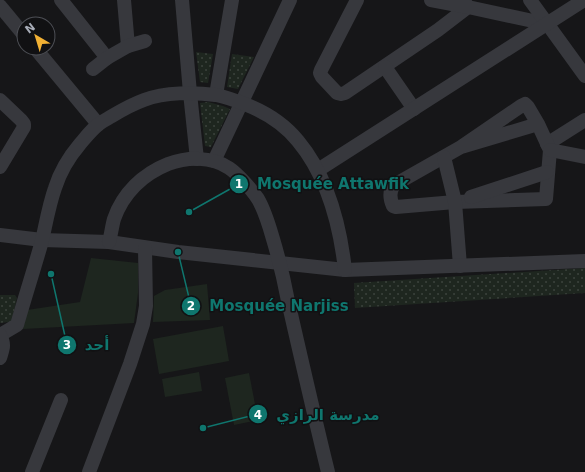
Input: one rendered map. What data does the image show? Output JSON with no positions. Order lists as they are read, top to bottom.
{
  "places": [
    "Mosquée Attawfik",
    "Mosquée Narjiss",
    "أحد",
    "مدرسة الرازي"
  ],
  "north": "top left"
}
